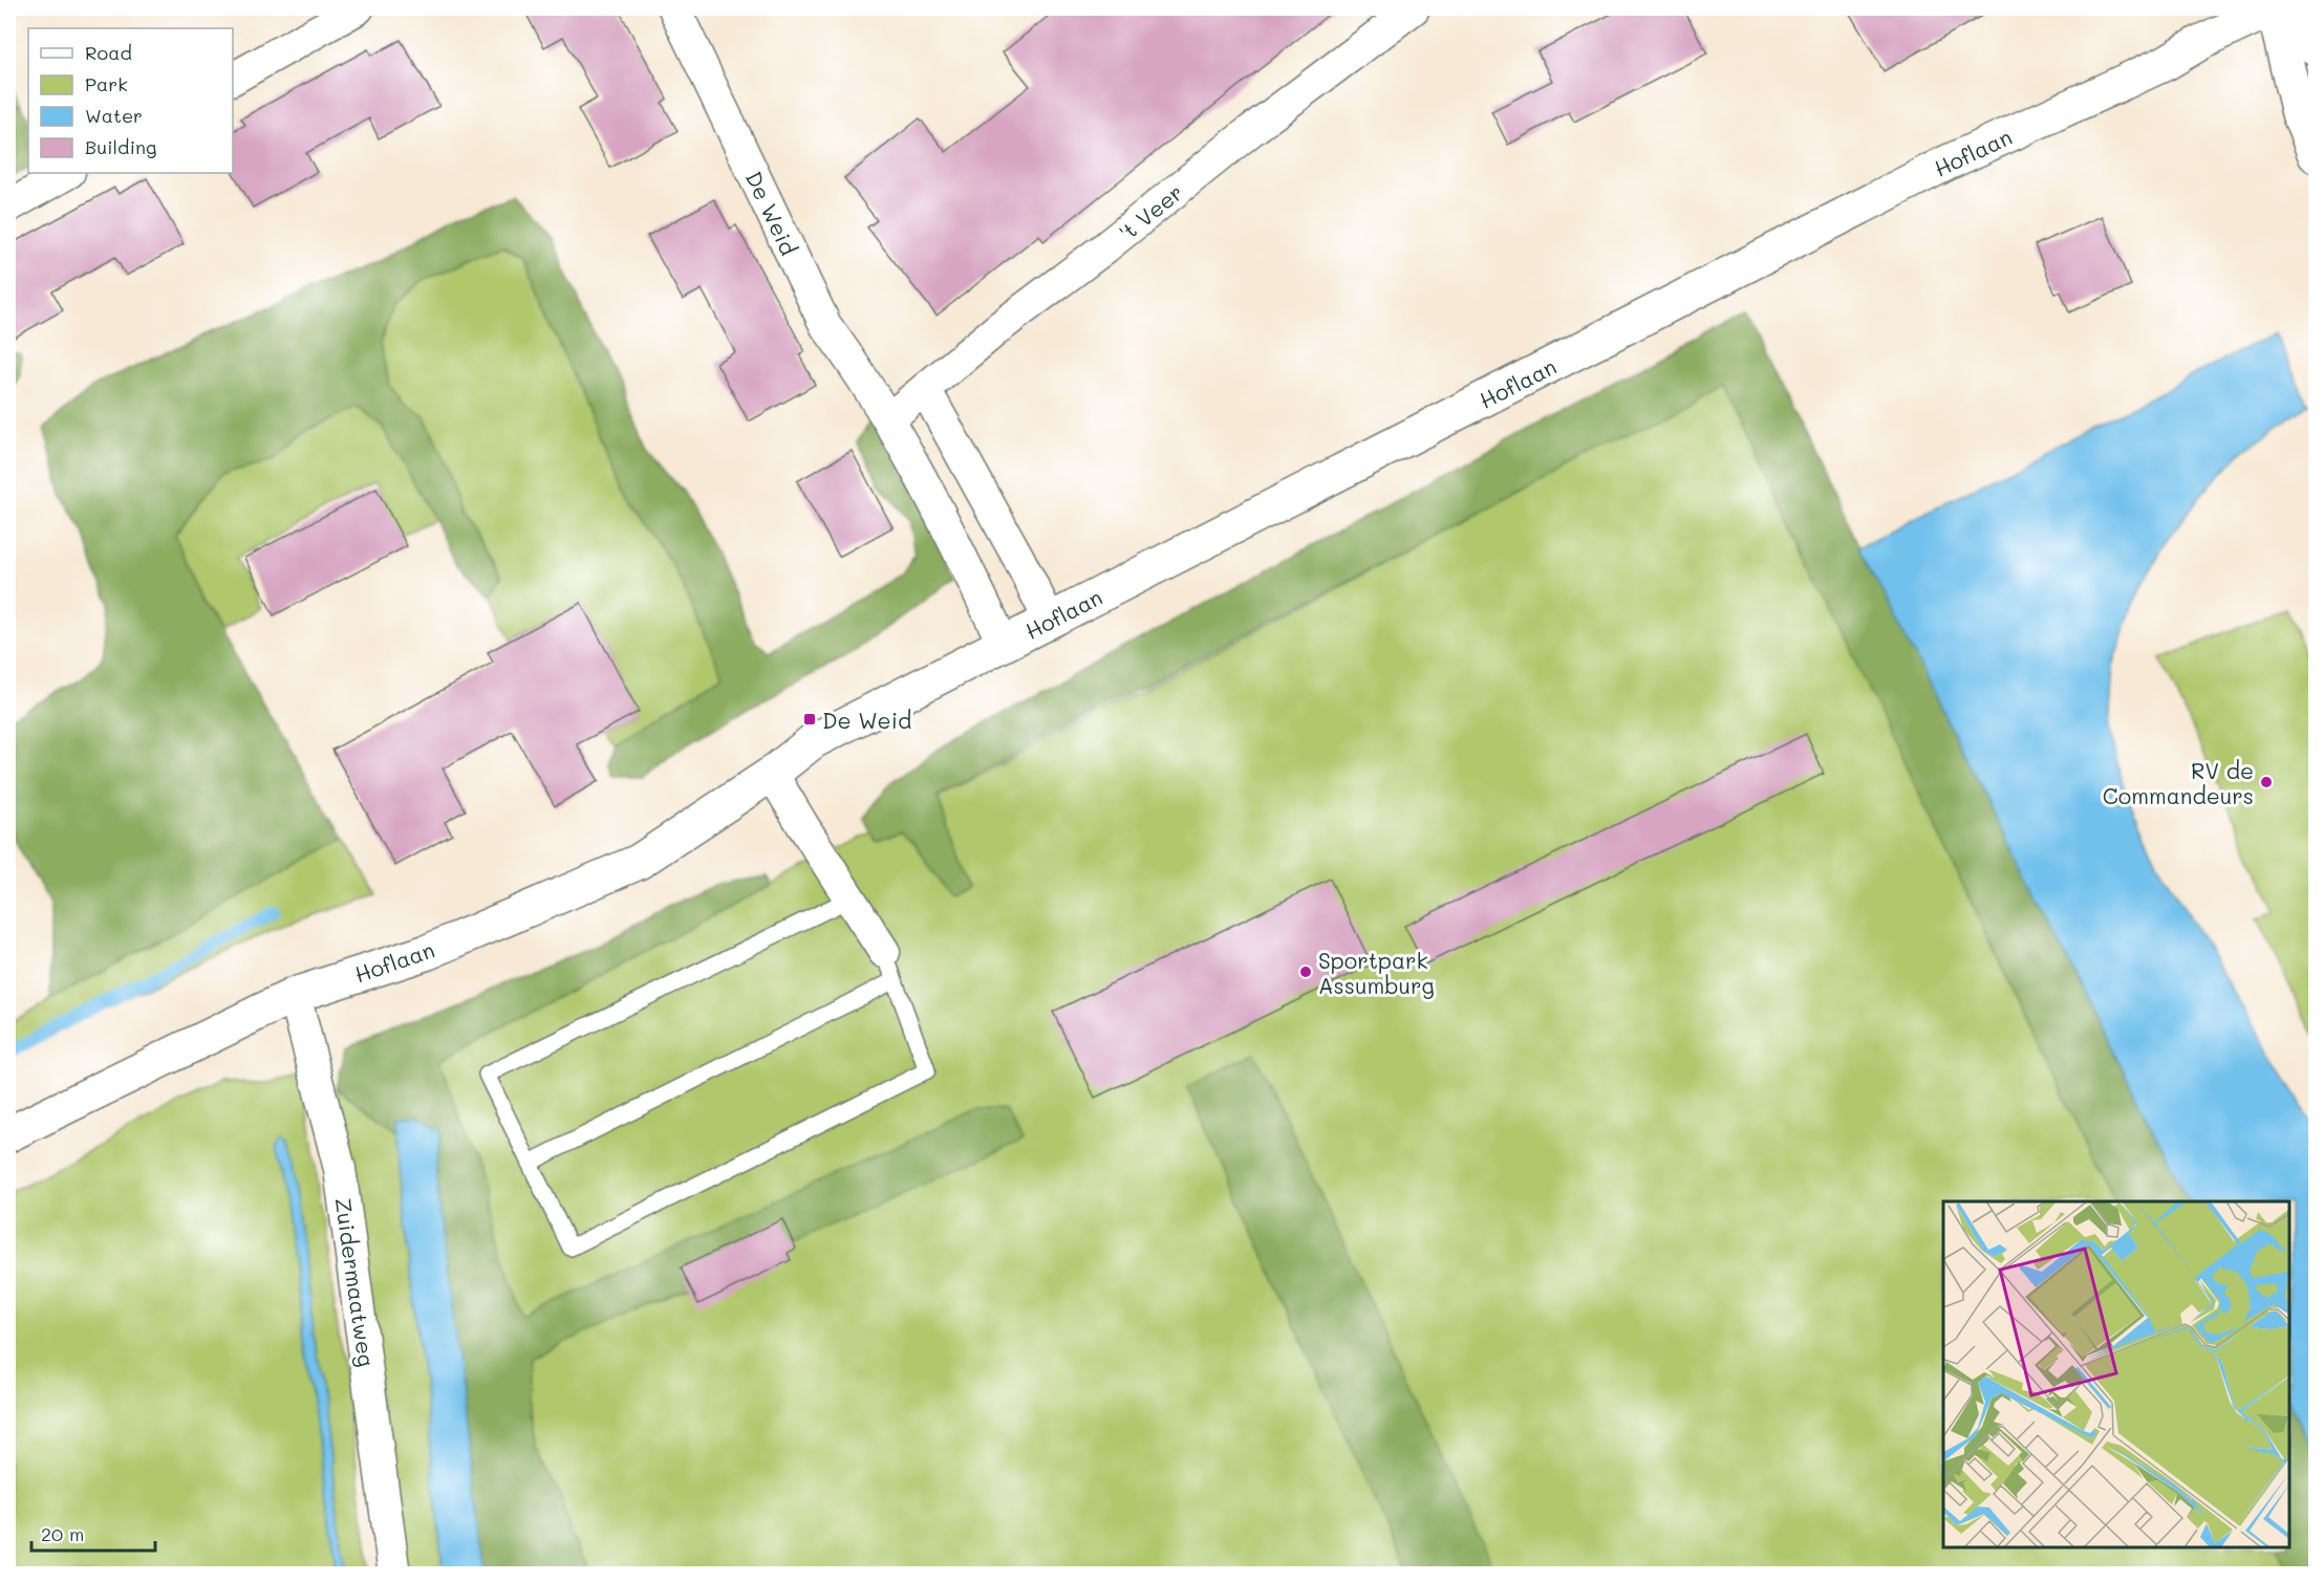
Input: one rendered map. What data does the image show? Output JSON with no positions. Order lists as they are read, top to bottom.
{
  "streets": {
    "main road": ["Hoflaan"],
    "street": ["'t Veer", "De Weid", "Zuidermaatweg"]
  },
  "crossings": [
    ["Hoflaan", "De Weid"],
    ["Hoflaan", "Zuidermaatweg"],
    ["'t Veer", "De Weid"]
  ],
  "places": {
    "transit": ["De Weid"],
    "other": ["RV de Commandeurs", "Sportpark Assumburg"]
  },
  "legend": [
    "Road",
    "Park",
    "Water",
    "Building"
  ],
  "scale_bar": "20 m"
}
